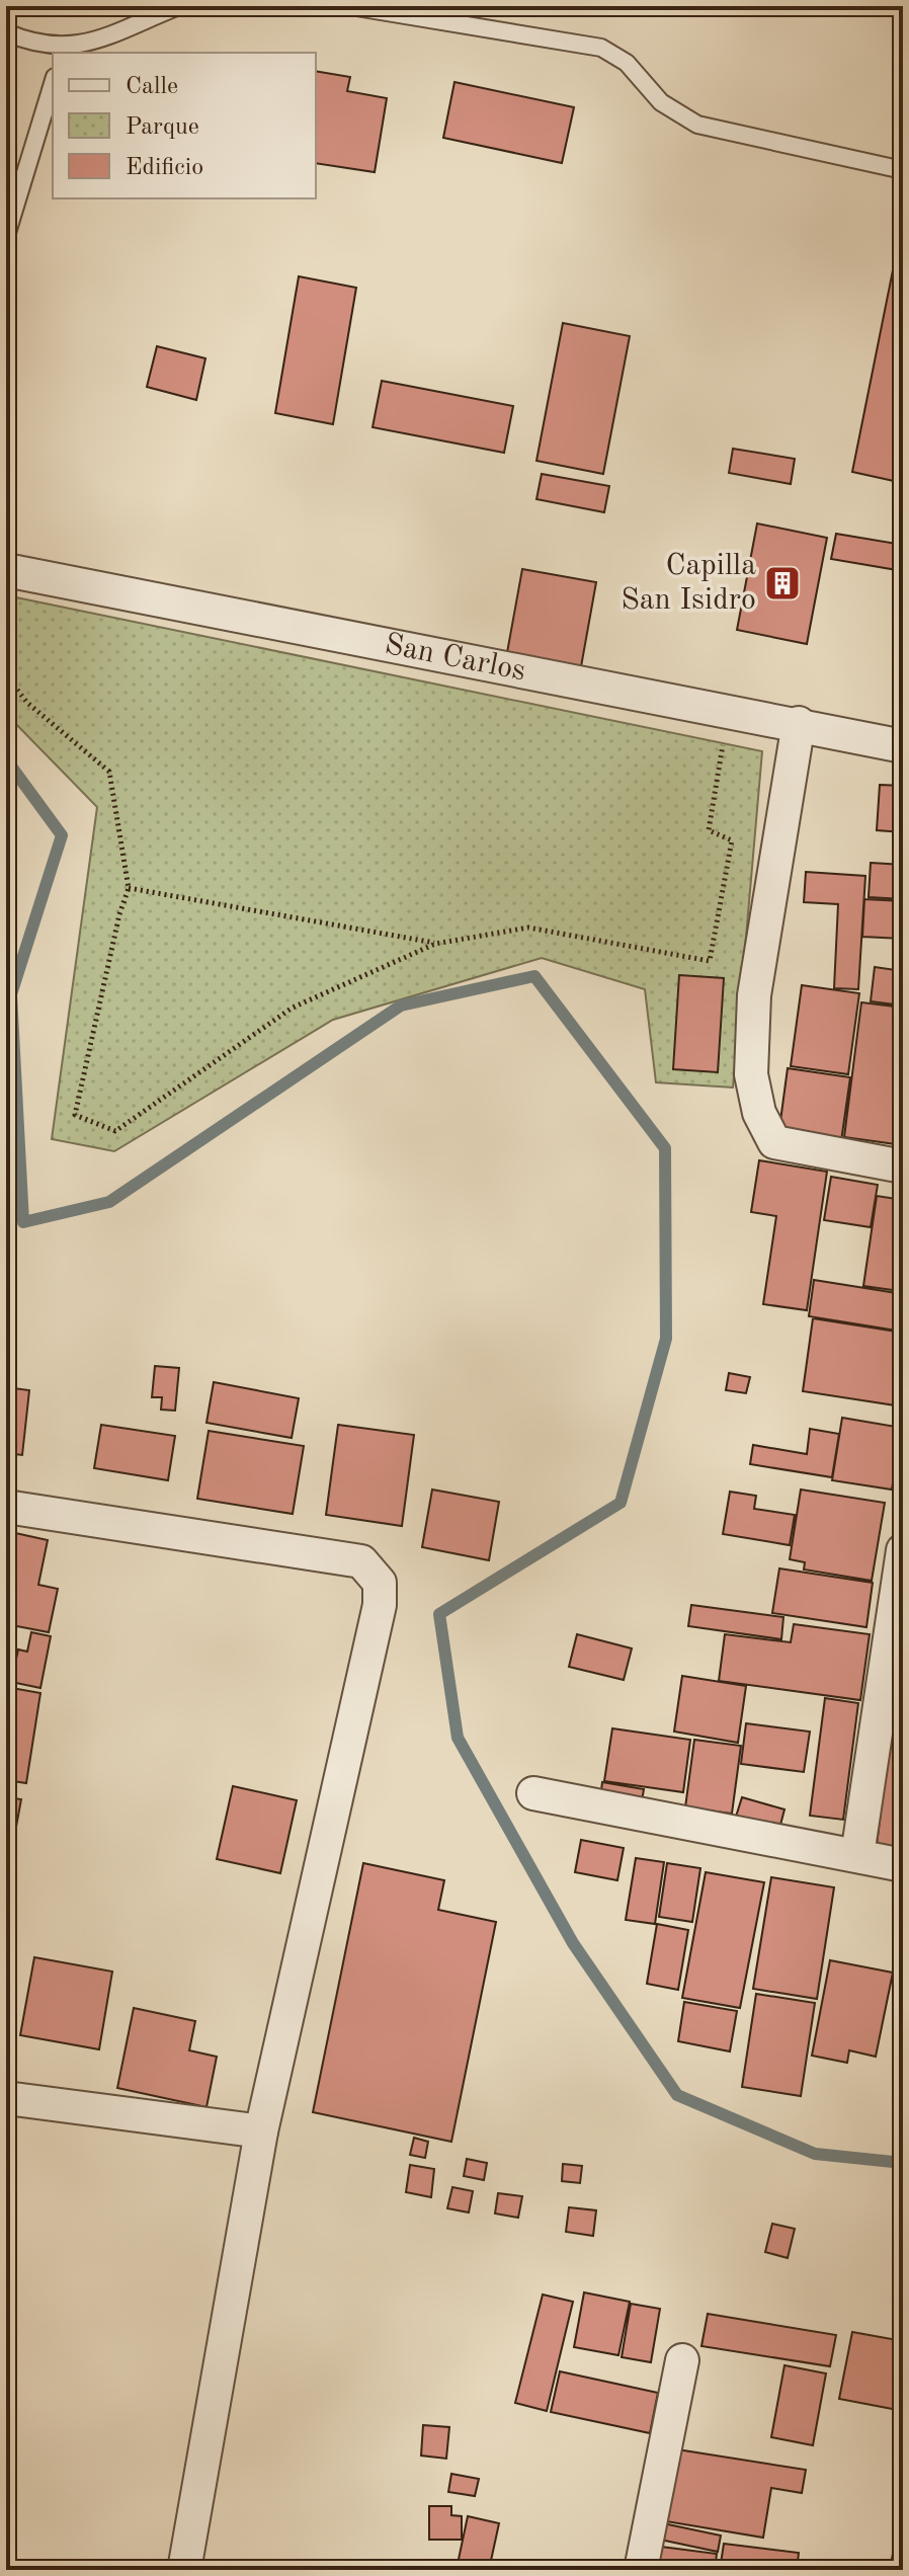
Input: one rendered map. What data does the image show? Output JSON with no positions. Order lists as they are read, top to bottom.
{
  "streets": {
    "street": ["San Carlos"]
  },
  "places": {
    "building": ["Capilla San Isidro"]
  },
  "legend": ["Calle", "Parque", "Edificio"]
}
